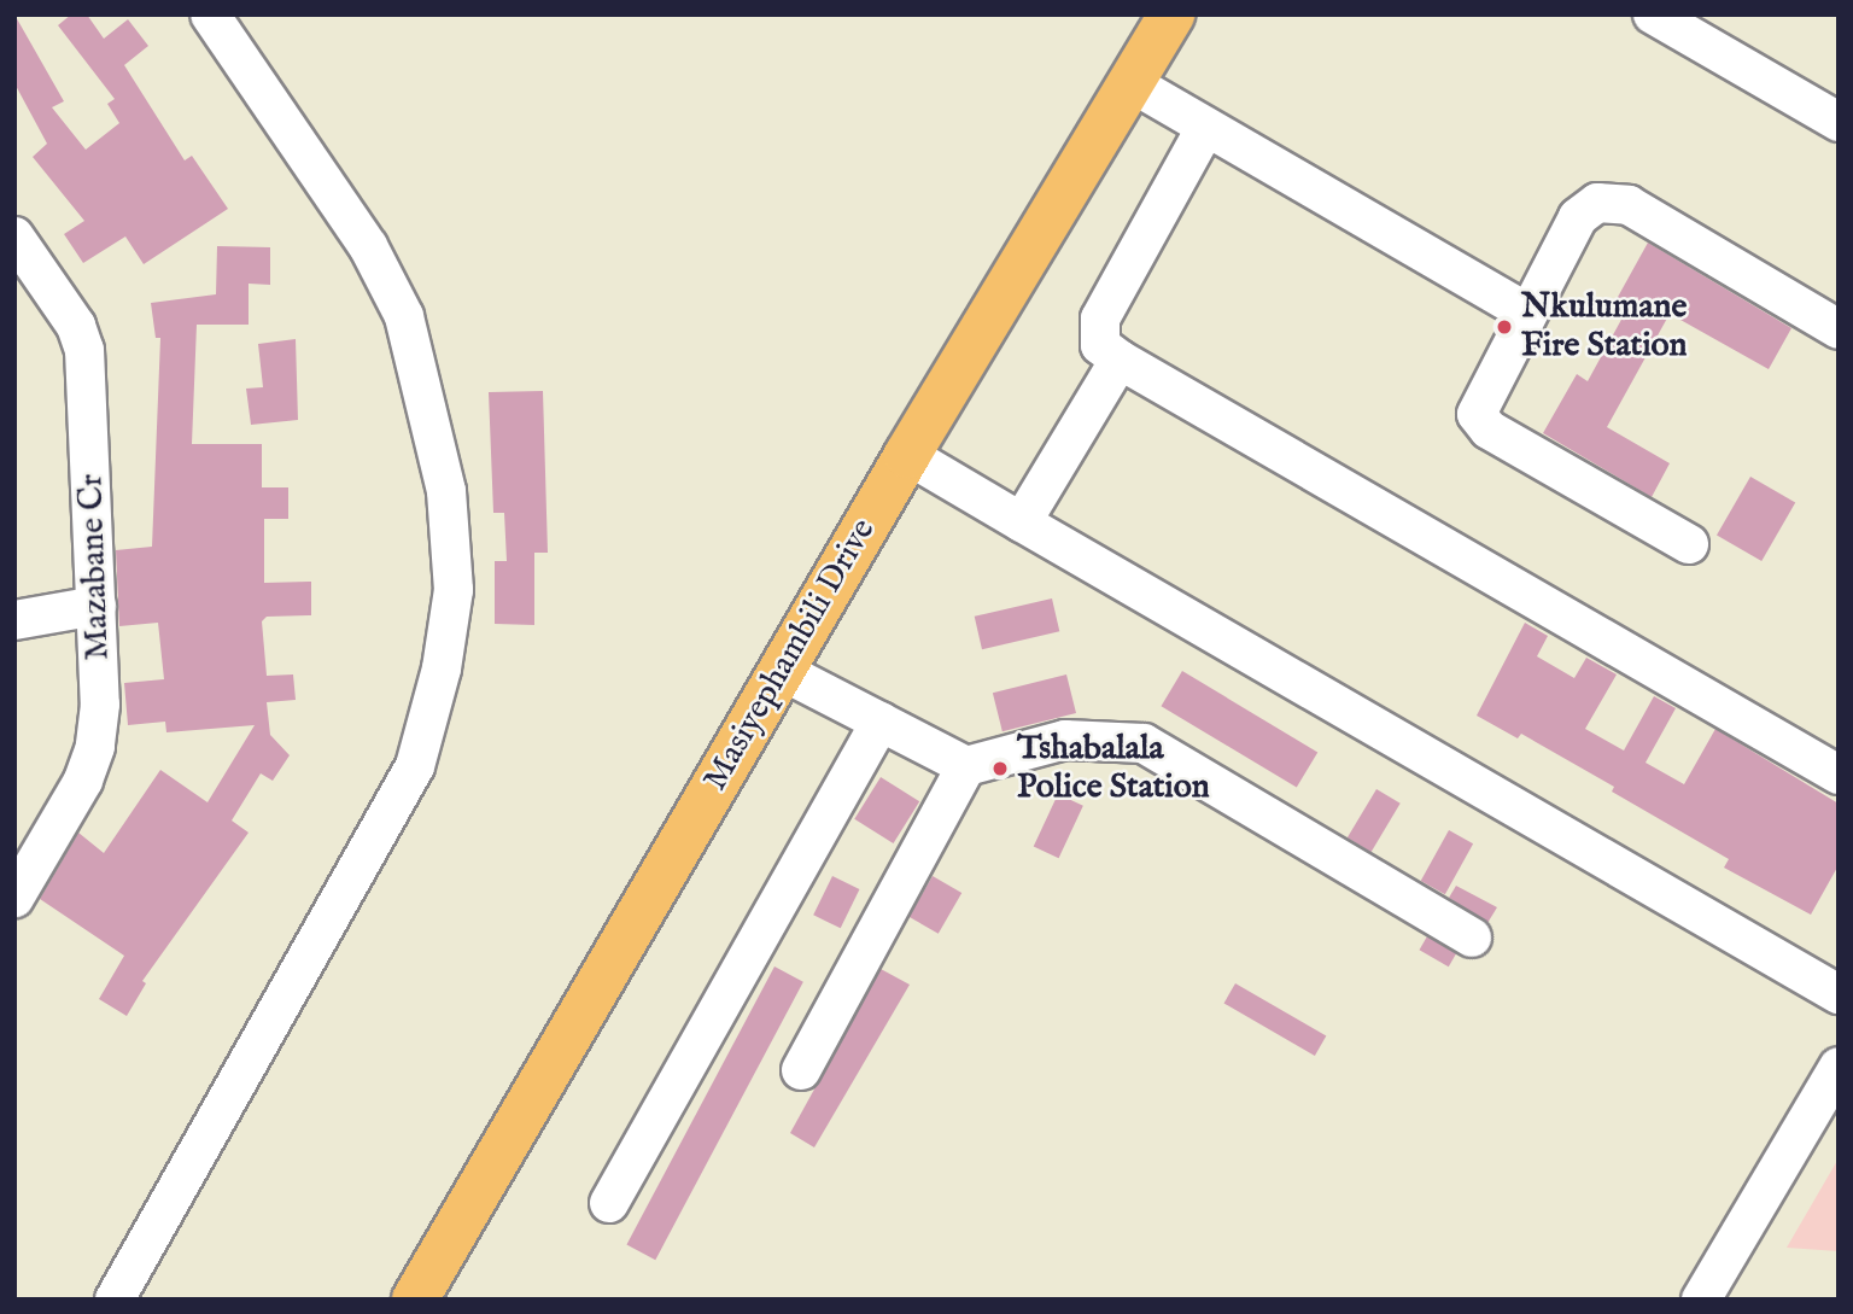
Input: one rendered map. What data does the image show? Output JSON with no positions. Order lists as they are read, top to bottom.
{
  "streets": {
    "main road": ["Masiyephambili Drive"],
    "street": ["Mazabane Cr"]
  },
  "places": ["Nkulumane Fire Station", "Tshabalala Police Station"]
}
